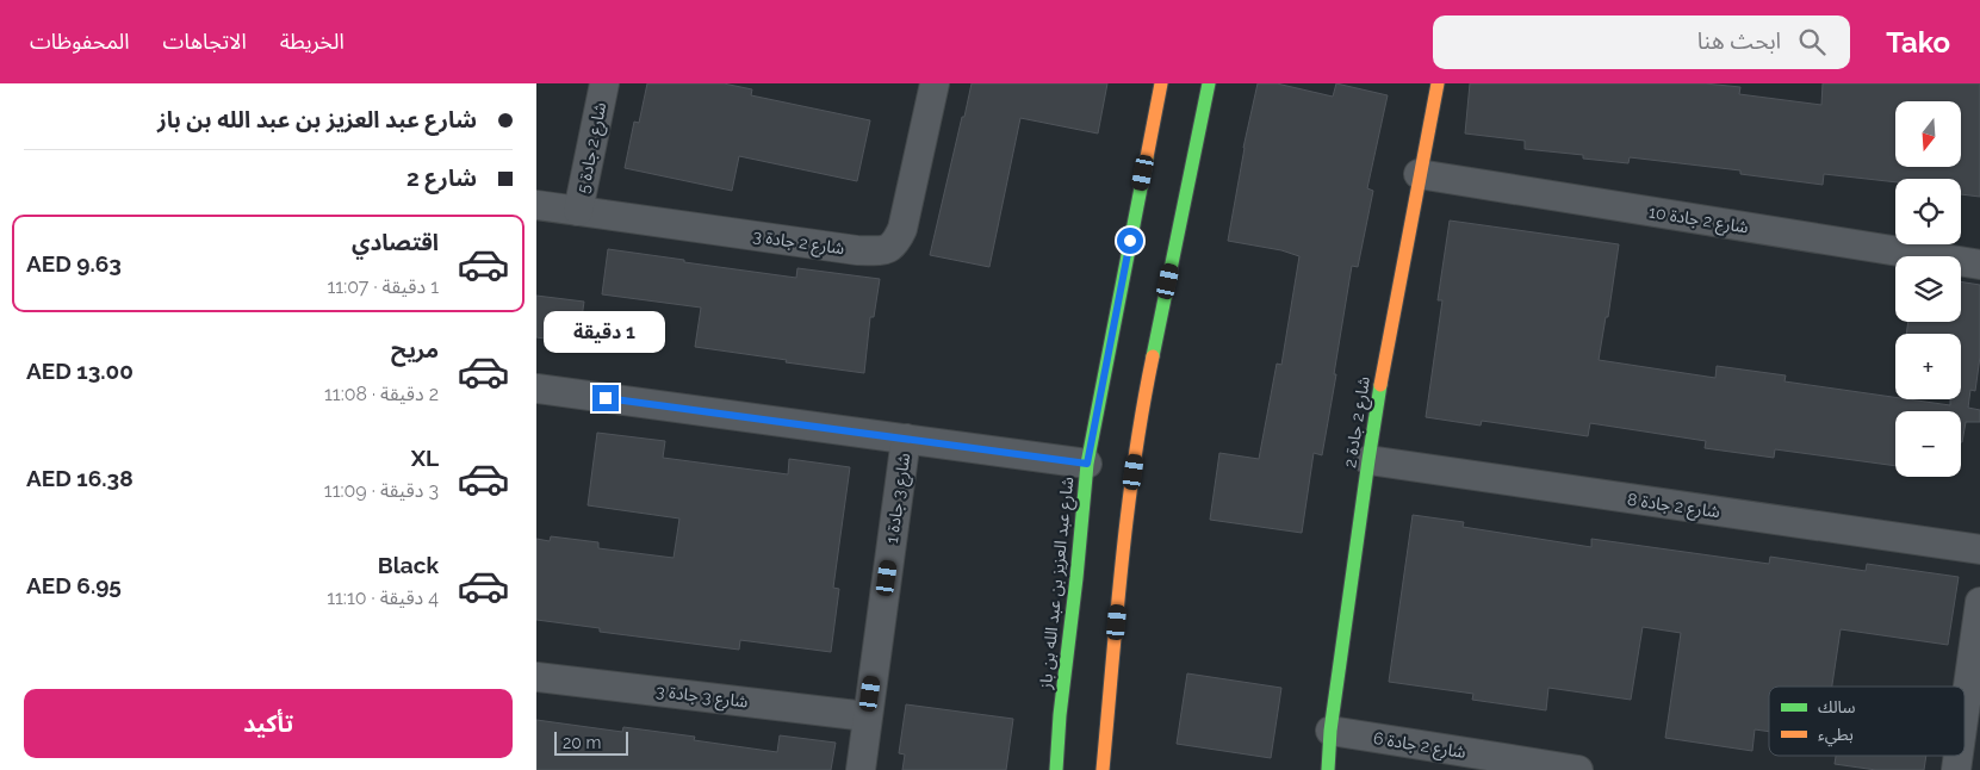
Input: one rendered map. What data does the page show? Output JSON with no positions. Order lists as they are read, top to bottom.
{
  "streets": {
    "street": [
      "شارع 2 جادة 5",
      "شارع 2 جادة 10",
      "شارع 2 جادة 3",
      "شارع 2 جادة 2",
      "شارع 3 جادة 1",
      "شارع 2 جادة 8",
      "شارع عبد العزيز بن عبد الله بن باز",
      "شارع 3 جادة 3",
      "شارع 2 جادة 6"
    ]
  },
  "crossings": [
    ["شارع 2 جادة 5", "شارع 2 جادة 3"],
    ["شارع 2 جادة 10", "شارع 2 جادة 2"],
    ["شارع 2 جادة 2", "شارع 2 جادة 8"],
    ["شارع 2 جادة 2", "شارع 2 جادة 6"],
    ["شارع 3 جادة 1", "شارع 3 جادة 3"]
  ],
  "legend": ["سالك", "بطيء"],
  "scale_bar": "20 m",
  "north": "bottom",
  "page": {
    "header": "Tako",
    "search": "ابحث هنا",
    "nav": ["الخريطة", "الاتجاهات", "المحفوظات"],
    "banner": ["شارع عبد العزيز بن عبد الله بن باز", "شارع 2"],
    "map_buttons": ["+", "−"],
    "list": [
      {
        "name": "اقتصادي",
        "note": "1 دقيقة · 11:07",
        "value": "AED 9.63"
      },
      {
        "name": "مريح",
        "note": "2 دقيقة · 11:08",
        "value": "AED 13.00"
      },
      {
        "name": "XL",
        "note": "3 دقيقة · 11:09",
        "value": "AED 16.38"
      },
      {
        "name": "Black",
        "note": "4 دقيقة · 11:10",
        "value": "AED 6.95"
      }
    ],
    "bubble": "1 دقيقة",
    "buttons": "تأكيد",
    "scale": "20 m"
  }
}
